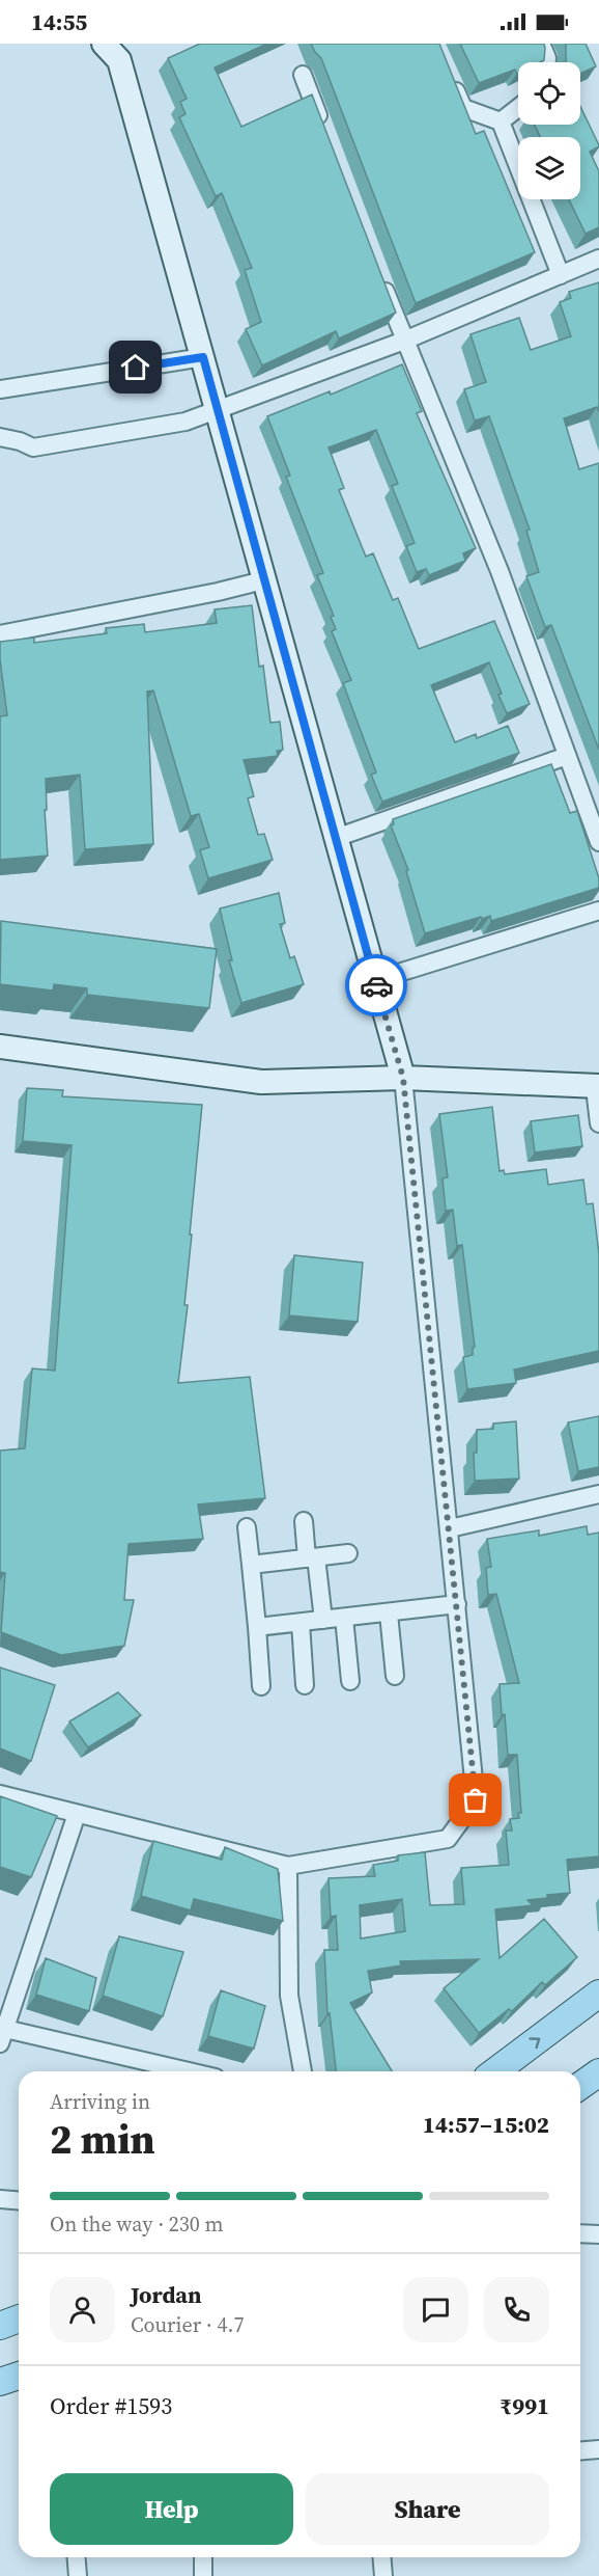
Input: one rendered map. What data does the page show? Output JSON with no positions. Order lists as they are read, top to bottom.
{
  "page": {
    "status": "14:55",
    "heading": ["2 min", "Arriving in", "14:57–15:02"],
    "panel": [
      "Jordan",
      "Courier · 4.7",
      "Order #1593",
      "₹991"
    ],
    "bar": "On the way · 230 m",
    "buttons": ["Help", "Share"]
  }
}
